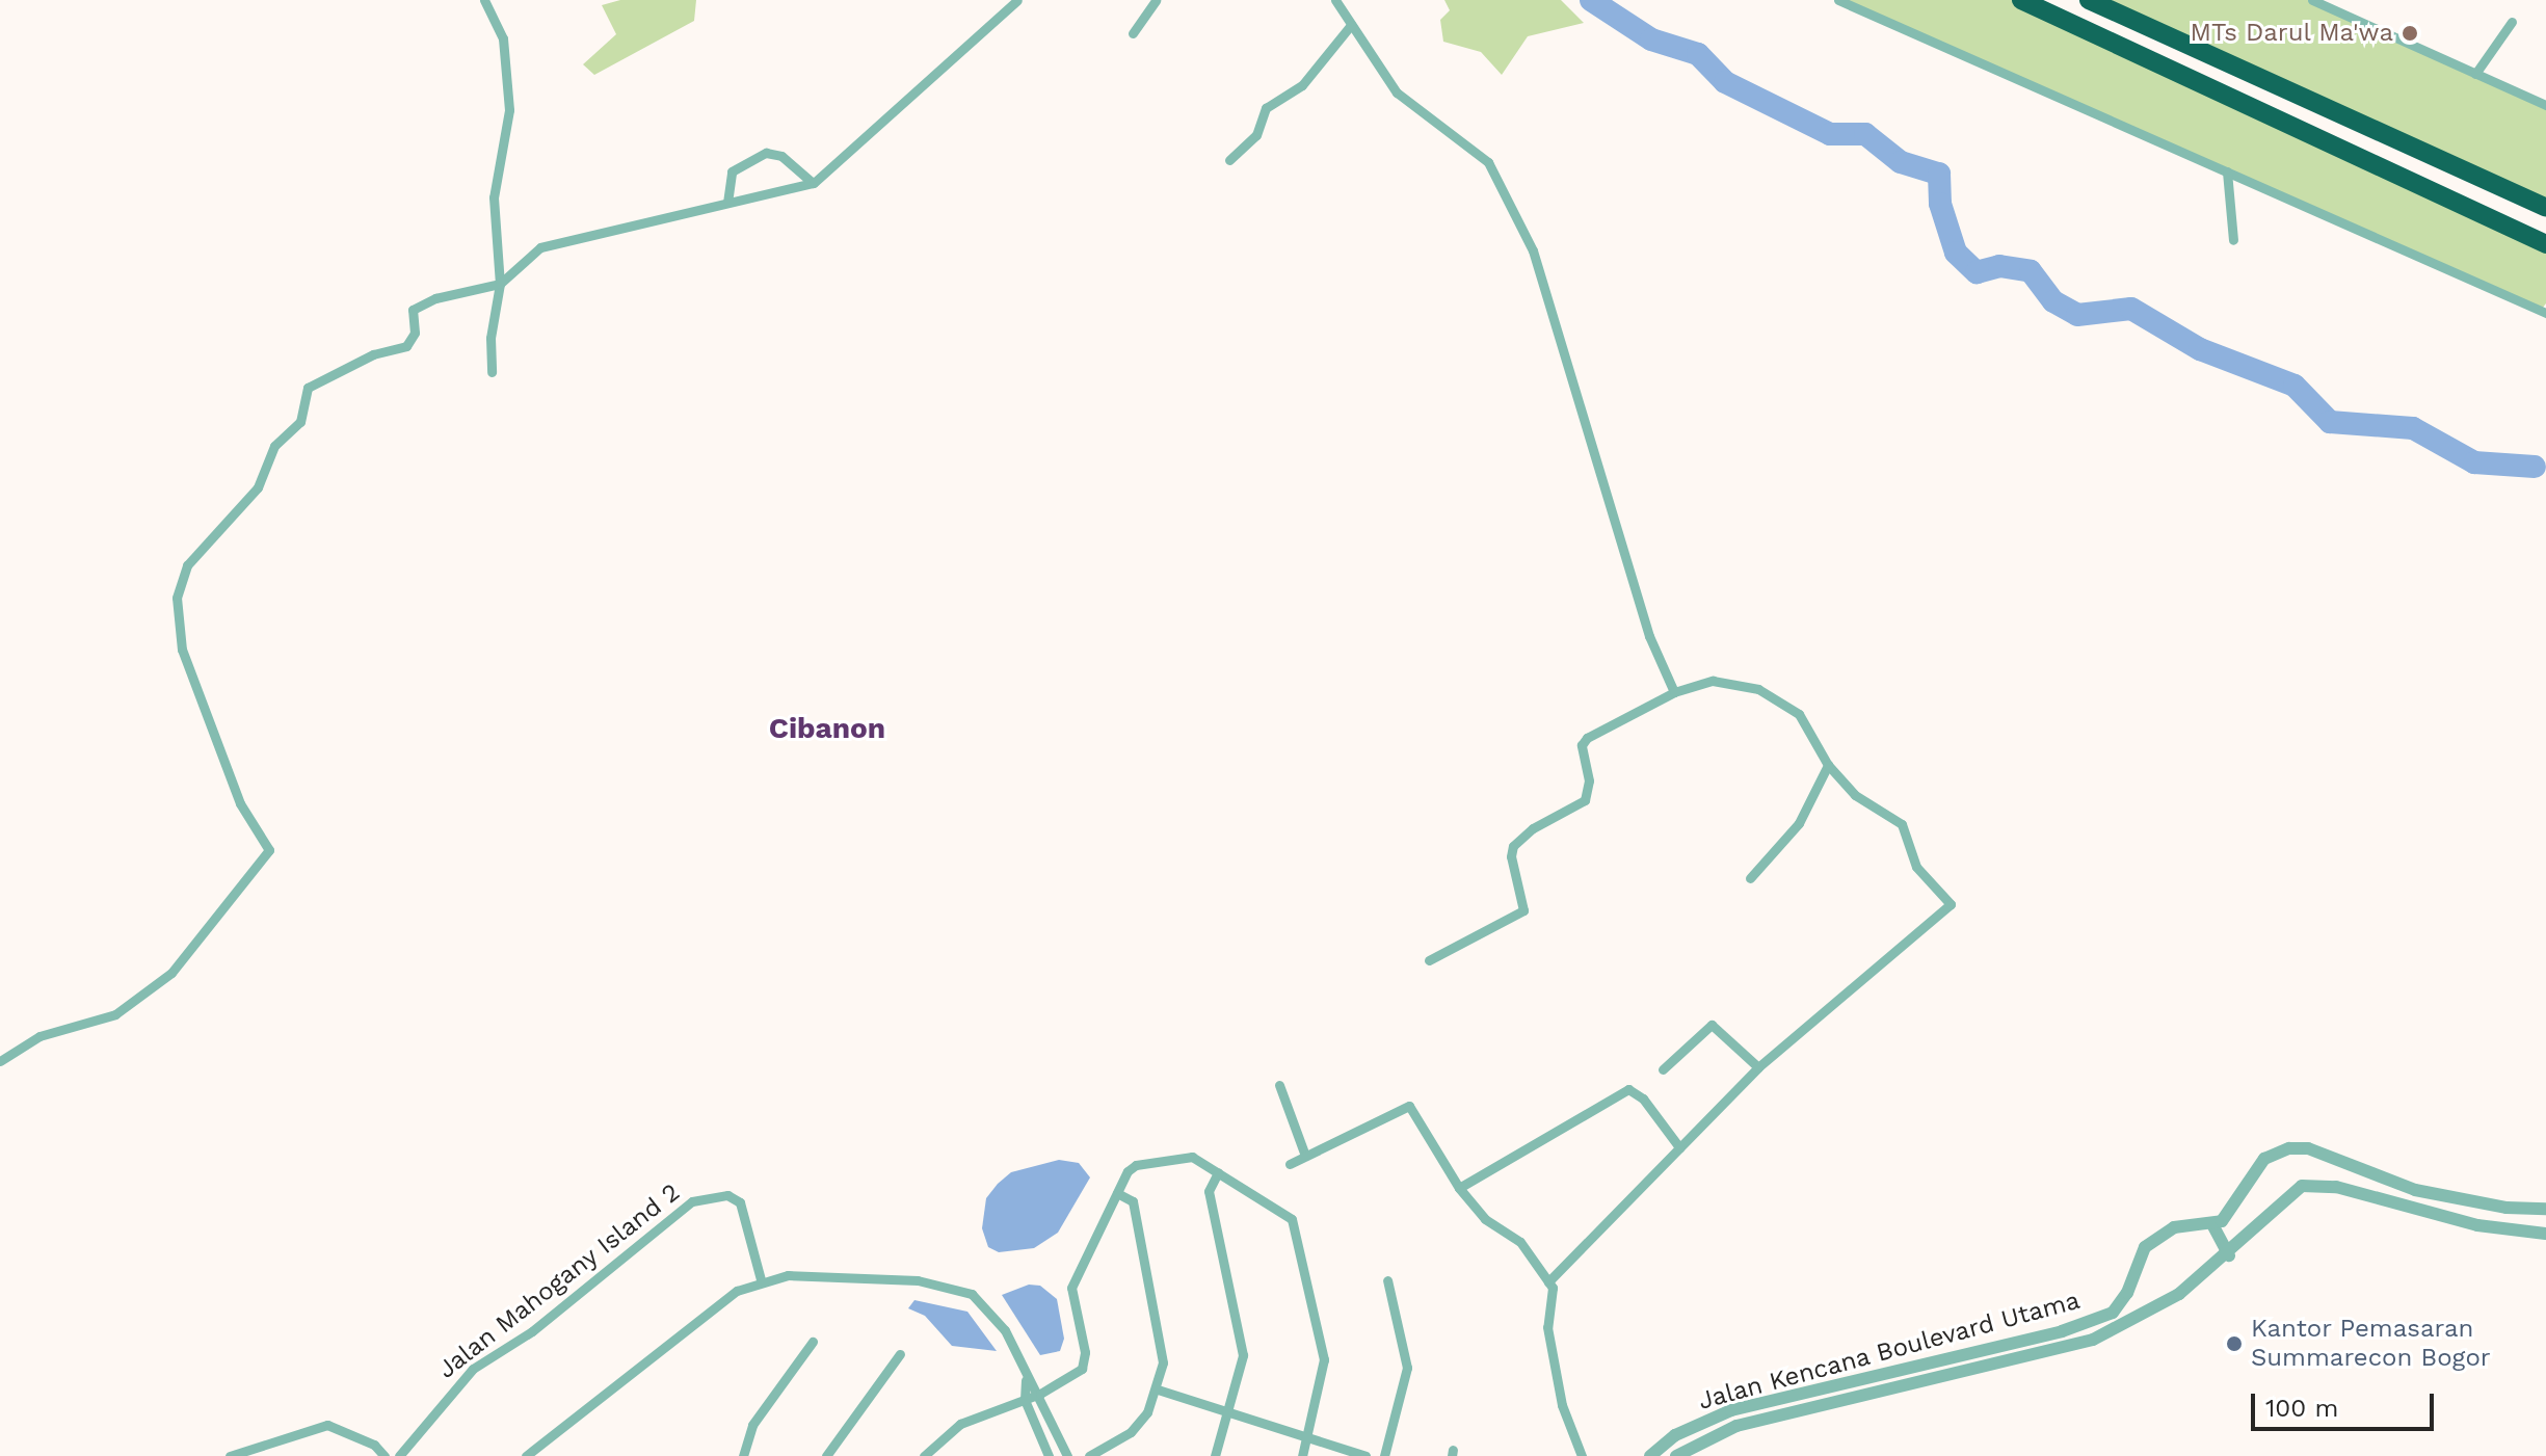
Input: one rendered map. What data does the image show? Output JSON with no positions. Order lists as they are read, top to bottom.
{
  "streets": {
    "street": ["Jalan Mahogany Island 2", "Jalan Kencana Boulevard Utama"]
  },
  "districts": ["Cibanon"],
  "places": ["MTs Darul Ma'wa", "Kantor Pemasaran Summarecon Bogor"],
  "scale_bar": "100 m"
}
